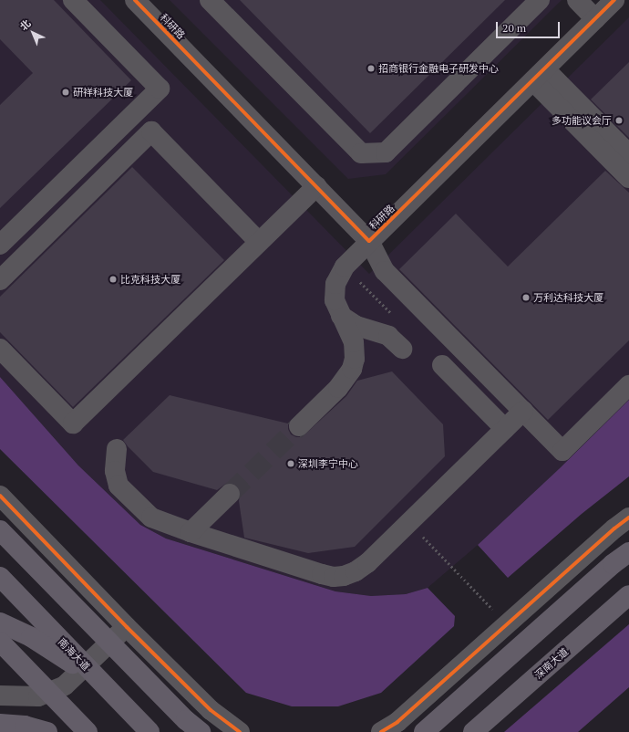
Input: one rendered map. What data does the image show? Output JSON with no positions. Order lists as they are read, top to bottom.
{
  "streets": {
    "main road": ["南海大道", "深南大道"],
    "street": ["科研路"]
  },
  "places": [
    "招商银行金融电子研发中心",
    "研祥科技大厦",
    "多功能议会厅",
    "比克科技大厦",
    "万利达科技大厦",
    "深圳李宁中心"
  ],
  "scale_bar": "20 m",
  "north": "top left"
}
